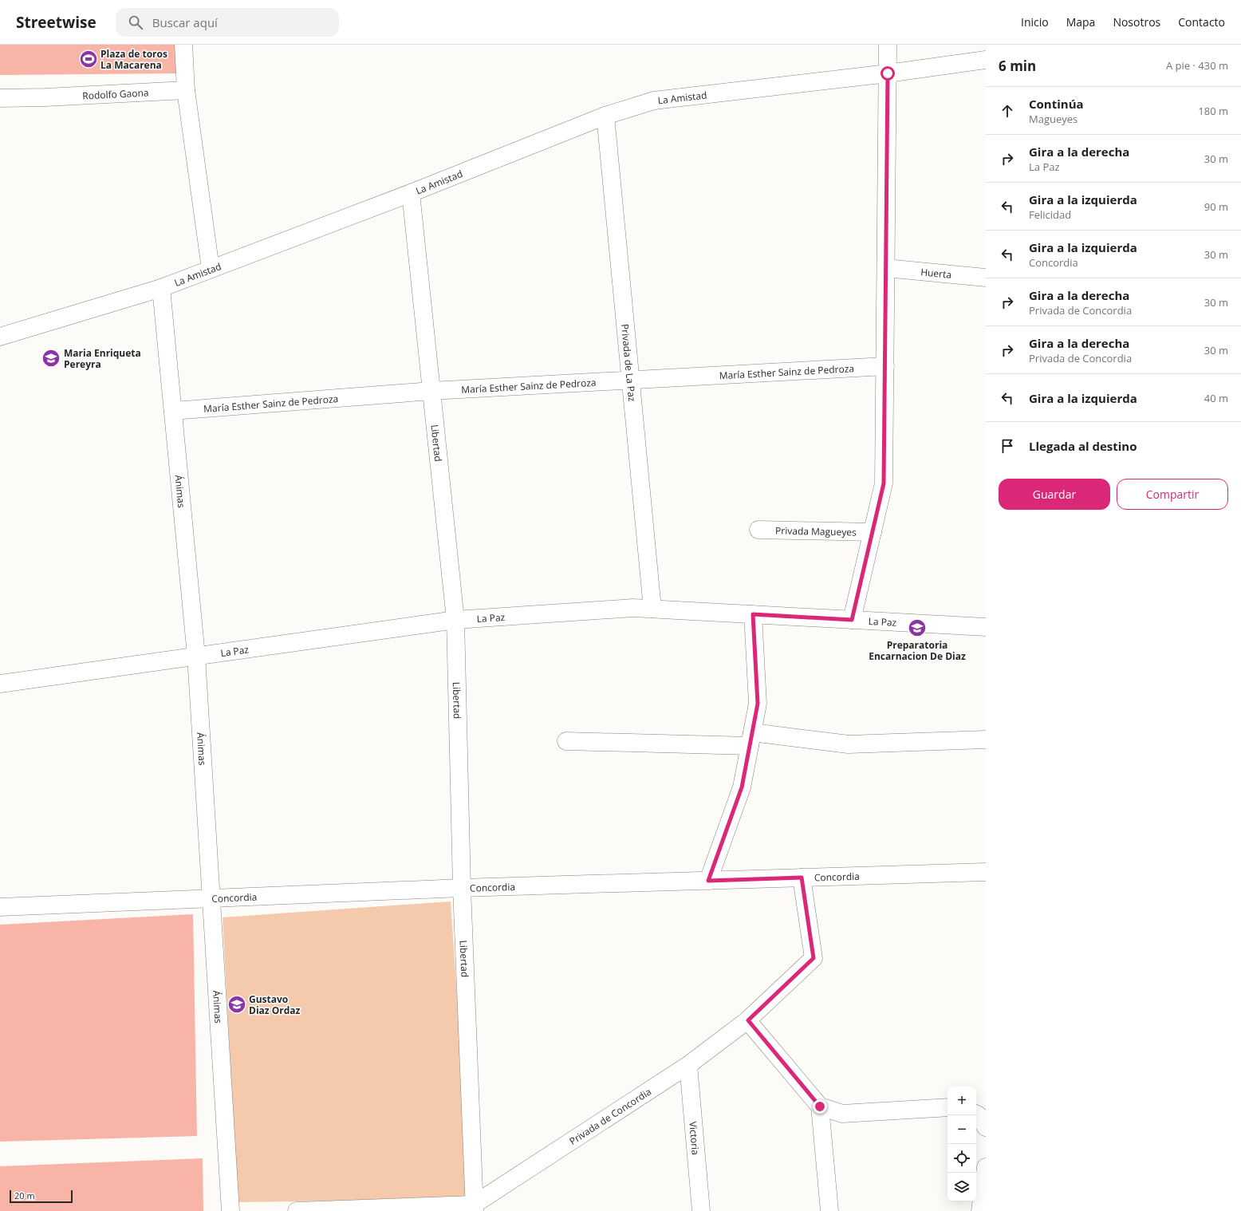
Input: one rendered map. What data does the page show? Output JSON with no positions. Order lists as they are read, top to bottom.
{
  "streets": {
    "street": [
      "Rodolfo Gaona",
      "La Amistad",
      "Huerta",
      "Privada de La Paz",
      "María Esther Sainz de Pedroza",
      "Libertad",
      "Ánimas",
      "Privada Magueyes",
      "La Paz",
      "Concordia",
      "Privada de Concordia",
      "Victoria"
    ]
  },
  "crossings": [
    ["La Amistad", "Privada de La Paz"],
    ["La Amistad", "Libertad"],
    ["La Amistad", "Ánimas"],
    ["Privada de La Paz", "María Esther Sainz de Pedroza"],
    ["Privada de La Paz", "La Paz"],
    ["María Esther Sainz de Pedroza", "Libertad"],
    ["María Esther Sainz de Pedroza", "Ánimas"],
    ["Libertad", "La Paz"],
    ["Libertad", "Concordia"],
    ["Libertad", "Privada de Concordia"],
    ["Ánimas", "La Paz"],
    ["Ánimas", "Concordia"],
    ["Concordia", "Privada de Concordia"],
    ["Privada de Concordia", "Victoria"]
  ],
  "places": {
    "sports": ["Plaza de toros La Macarena"],
    "school or university": ["Maria Enriqueta Pereyra", "Preparatoria Encarnacion De Diaz", "Gustavo Diaz Ordaz"]
  },
  "scale_bar": "20 m",
  "page": {
    "header": "Streetwise",
    "search": "Buscar aquí",
    "nav": [
      "Inicio",
      "Mapa",
      "Nosotros",
      "Contacto"
    ],
    "heading": ["6 min", "A pie · 430 m"],
    "list": [
      ["Continúa", "Magueyes", "180 m"],
      ["Gira a la derecha", "La Paz", "30 m"],
      ["Gira a la izquierda", "Felicidad", "90 m"],
      ["Gira a la izquierda", "Concordia", "30 m"],
      ["Gira a la derecha", "Privada de Concordia", "30 m"],
      ["Gira a la derecha", "Privada de Concordia", "30 m"],
      ["Gira a la izquierda", "40 m"],
      "Llegada al destino"
    ],
    "buttons": ["Guardar", "Compartir"],
    "map_buttons": ["+", "−"],
    "scale": "20 m"
  }
}
